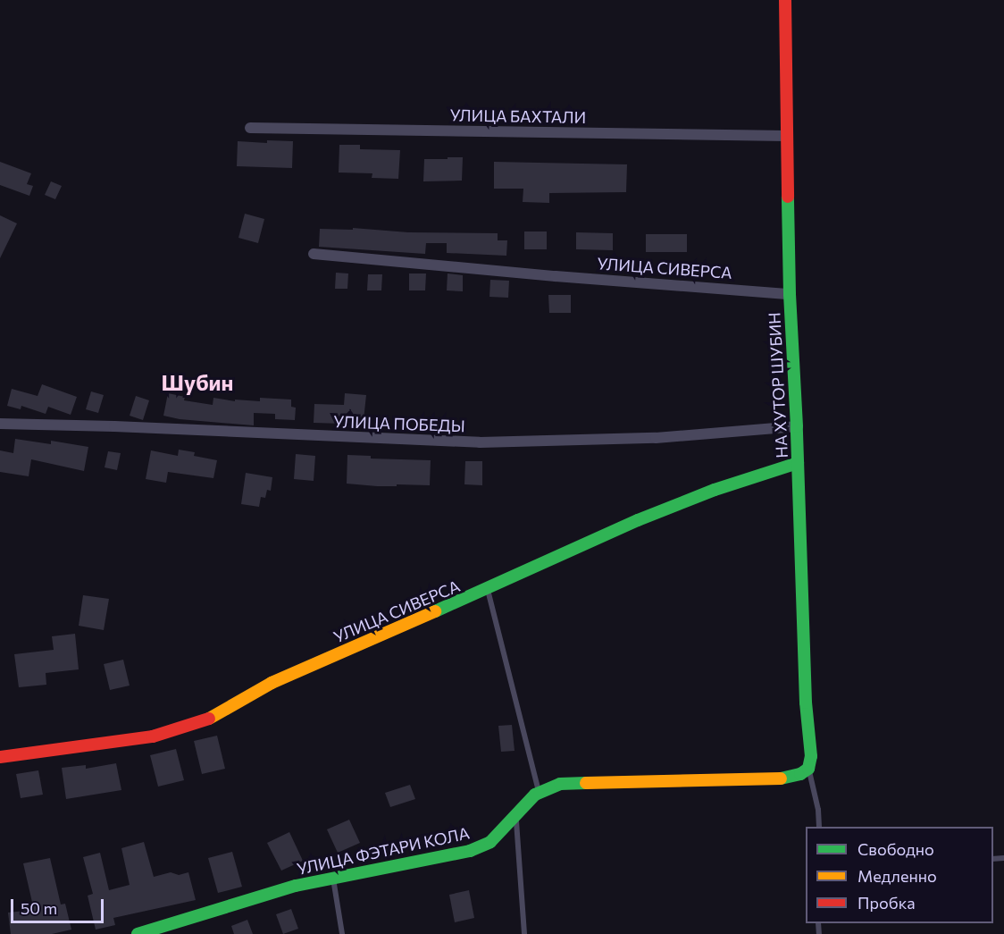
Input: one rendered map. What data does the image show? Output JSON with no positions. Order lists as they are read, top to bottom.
{
  "streets": {
    "street": [
      "УЛИЦА БАХТАЛИ",
      "УЛИЦА СИВЕРСА",
      "НА ХУТОР ШУБИН",
      "УЛИЦА ПОБЕДЫ",
      "УЛИЦА ФЭТАРИ КОЛА"
    ]
  },
  "crossings": [
    ["УЛИЦА БАХТАЛИ", "НА ХУТОР ШУБИН"],
    ["УЛИЦА СИВЕРСА", "НА ХУТОР ШУБИН"],
    ["НА ХУТОР ШУБИН", "УЛИЦА ПОБЕДЫ"],
    ["НА ХУТОР ШУБИН", "УЛИЦА ФЭТАРИ КОЛА"]
  ],
  "districts": ["Шубин"],
  "legend": ["Свободно", "Медленно", "Пробка"],
  "scale_bar": "50 m"
}
